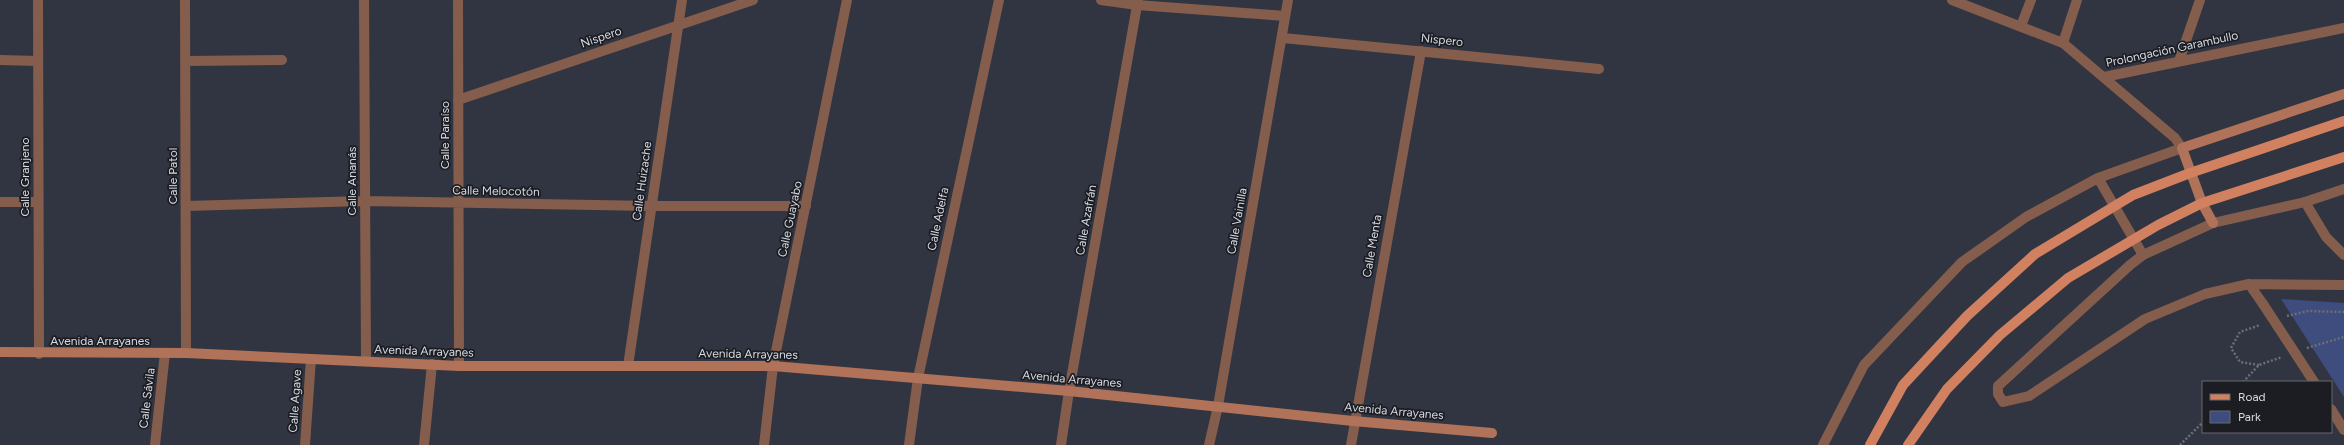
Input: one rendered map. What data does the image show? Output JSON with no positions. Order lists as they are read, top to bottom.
{
  "streets": {
    "main road": ["Avenida Arrayanes"],
    "street": [
      "Nispero",
      "Prolongación Garambullo",
      "Calle Paraíso",
      "Calle Patol",
      "Calle Granjeno",
      "Calle Ananás",
      "Calle Huizache",
      "Calle Melocotón",
      "Calle Guayabo",
      "Calle Adelfa",
      "Calle Azafrán",
      "Calle Vainilla",
      "Calle Menta",
      "Calle Sávila",
      "Calle Agave"
    ]
  },
  "crossings": [
    ["Nispero", "Calle Paraíso"],
    ["Nispero", "Calle Huizache"],
    ["Nispero", "Calle Vainilla"],
    ["Nispero", "Calle Menta"],
    ["Calle Paraíso", "Calle Melocotón"],
    ["Calle Paraíso", "Avenida Arrayanes"],
    ["Calle Patol", "Calle Melocotón"],
    ["Calle Patol", "Avenida Arrayanes"],
    ["Calle Granjeno", "Avenida Arrayanes"],
    ["Calle Ananás", "Calle Melocotón"],
    ["Calle Ananás", "Avenida Arrayanes"],
    ["Calle Huizache", "Calle Melocotón"],
    ["Calle Huizache", "Avenida Arrayanes"],
    ["Calle Melocotón", "Calle Guayabo"],
    ["Calle Guayabo", "Avenida Arrayanes"],
    ["Calle Adelfa", "Avenida Arrayanes"],
    ["Calle Azafrán", "Avenida Arrayanes"],
    ["Calle Vainilla", "Avenida Arrayanes"],
    ["Calle Menta", "Avenida Arrayanes"],
    ["Avenida Arrayanes", "Calle Sávila"],
    ["Avenida Arrayanes", "Calle Agave"]
  ],
  "legend": ["Road", "Park"]
}
